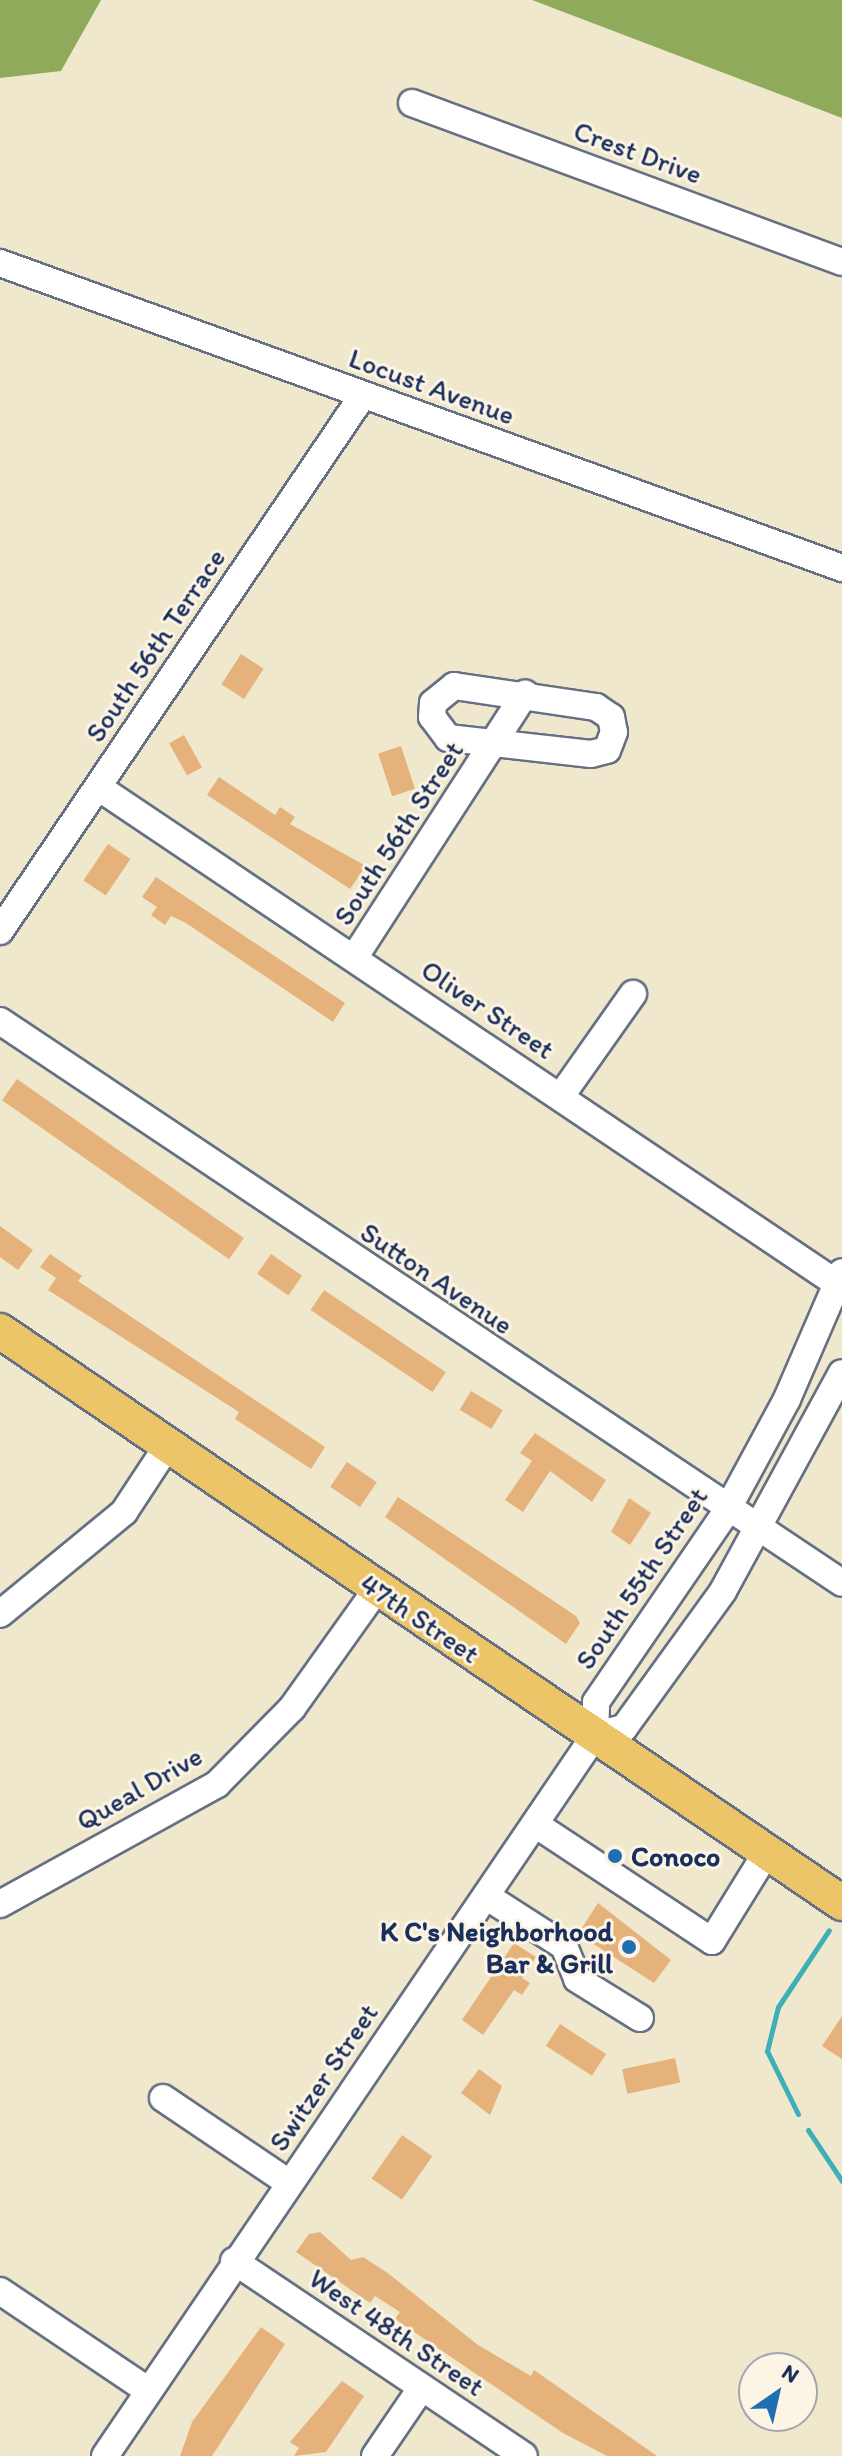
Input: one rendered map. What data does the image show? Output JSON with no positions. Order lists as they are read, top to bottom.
{
  "streets": {
    "main road": ["47th Street"],
    "street": [
      "Crest Drive",
      "Locust Avenue",
      "South 56th Terrace",
      "South 56th Street",
      "Oliver Street",
      "Sutton Avenue",
      "South 55th Street",
      "Queal Drive",
      "Switzer Street",
      "West 48th Street"
    ]
  },
  "crossings": [
    ["Locust Avenue", "South 56th Terrace"],
    ["South 56th Terrace", "Oliver Street"],
    ["South 56th Street", "Oliver Street"],
    ["Oliver Street", "South 55th Street"],
    ["Sutton Avenue", "South 55th Street"],
    ["South 55th Street", "47th Street"],
    ["South 55th Street", "Switzer Street"],
    ["47th Street", "Queal Drive"],
    ["47th Street", "Switzer Street"],
    ["Switzer Street", "West 48th Street"]
  ],
  "places": ["Conoco", "K C's Neighborhood Bar & Grill"],
  "north": "top right"
}
